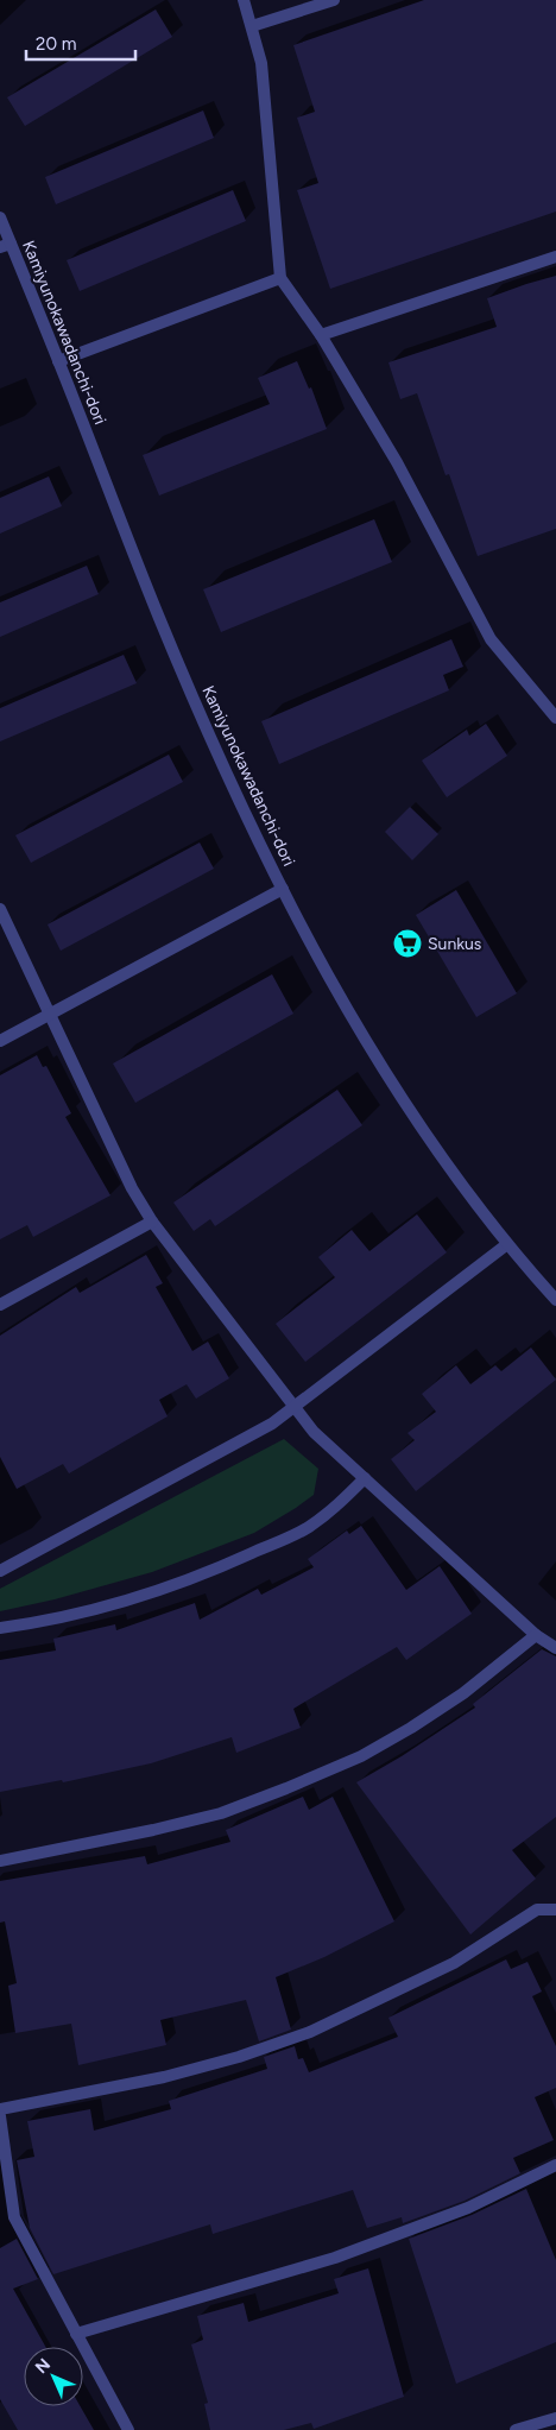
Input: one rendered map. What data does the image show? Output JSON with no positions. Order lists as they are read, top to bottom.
{
  "streets": {
    "street": ["Kamiyunokawadanchi-dori"]
  },
  "places": {
    "supermarket": ["Sunkus"]
  },
  "scale_bar": "20 m",
  "north": "top left"
}
